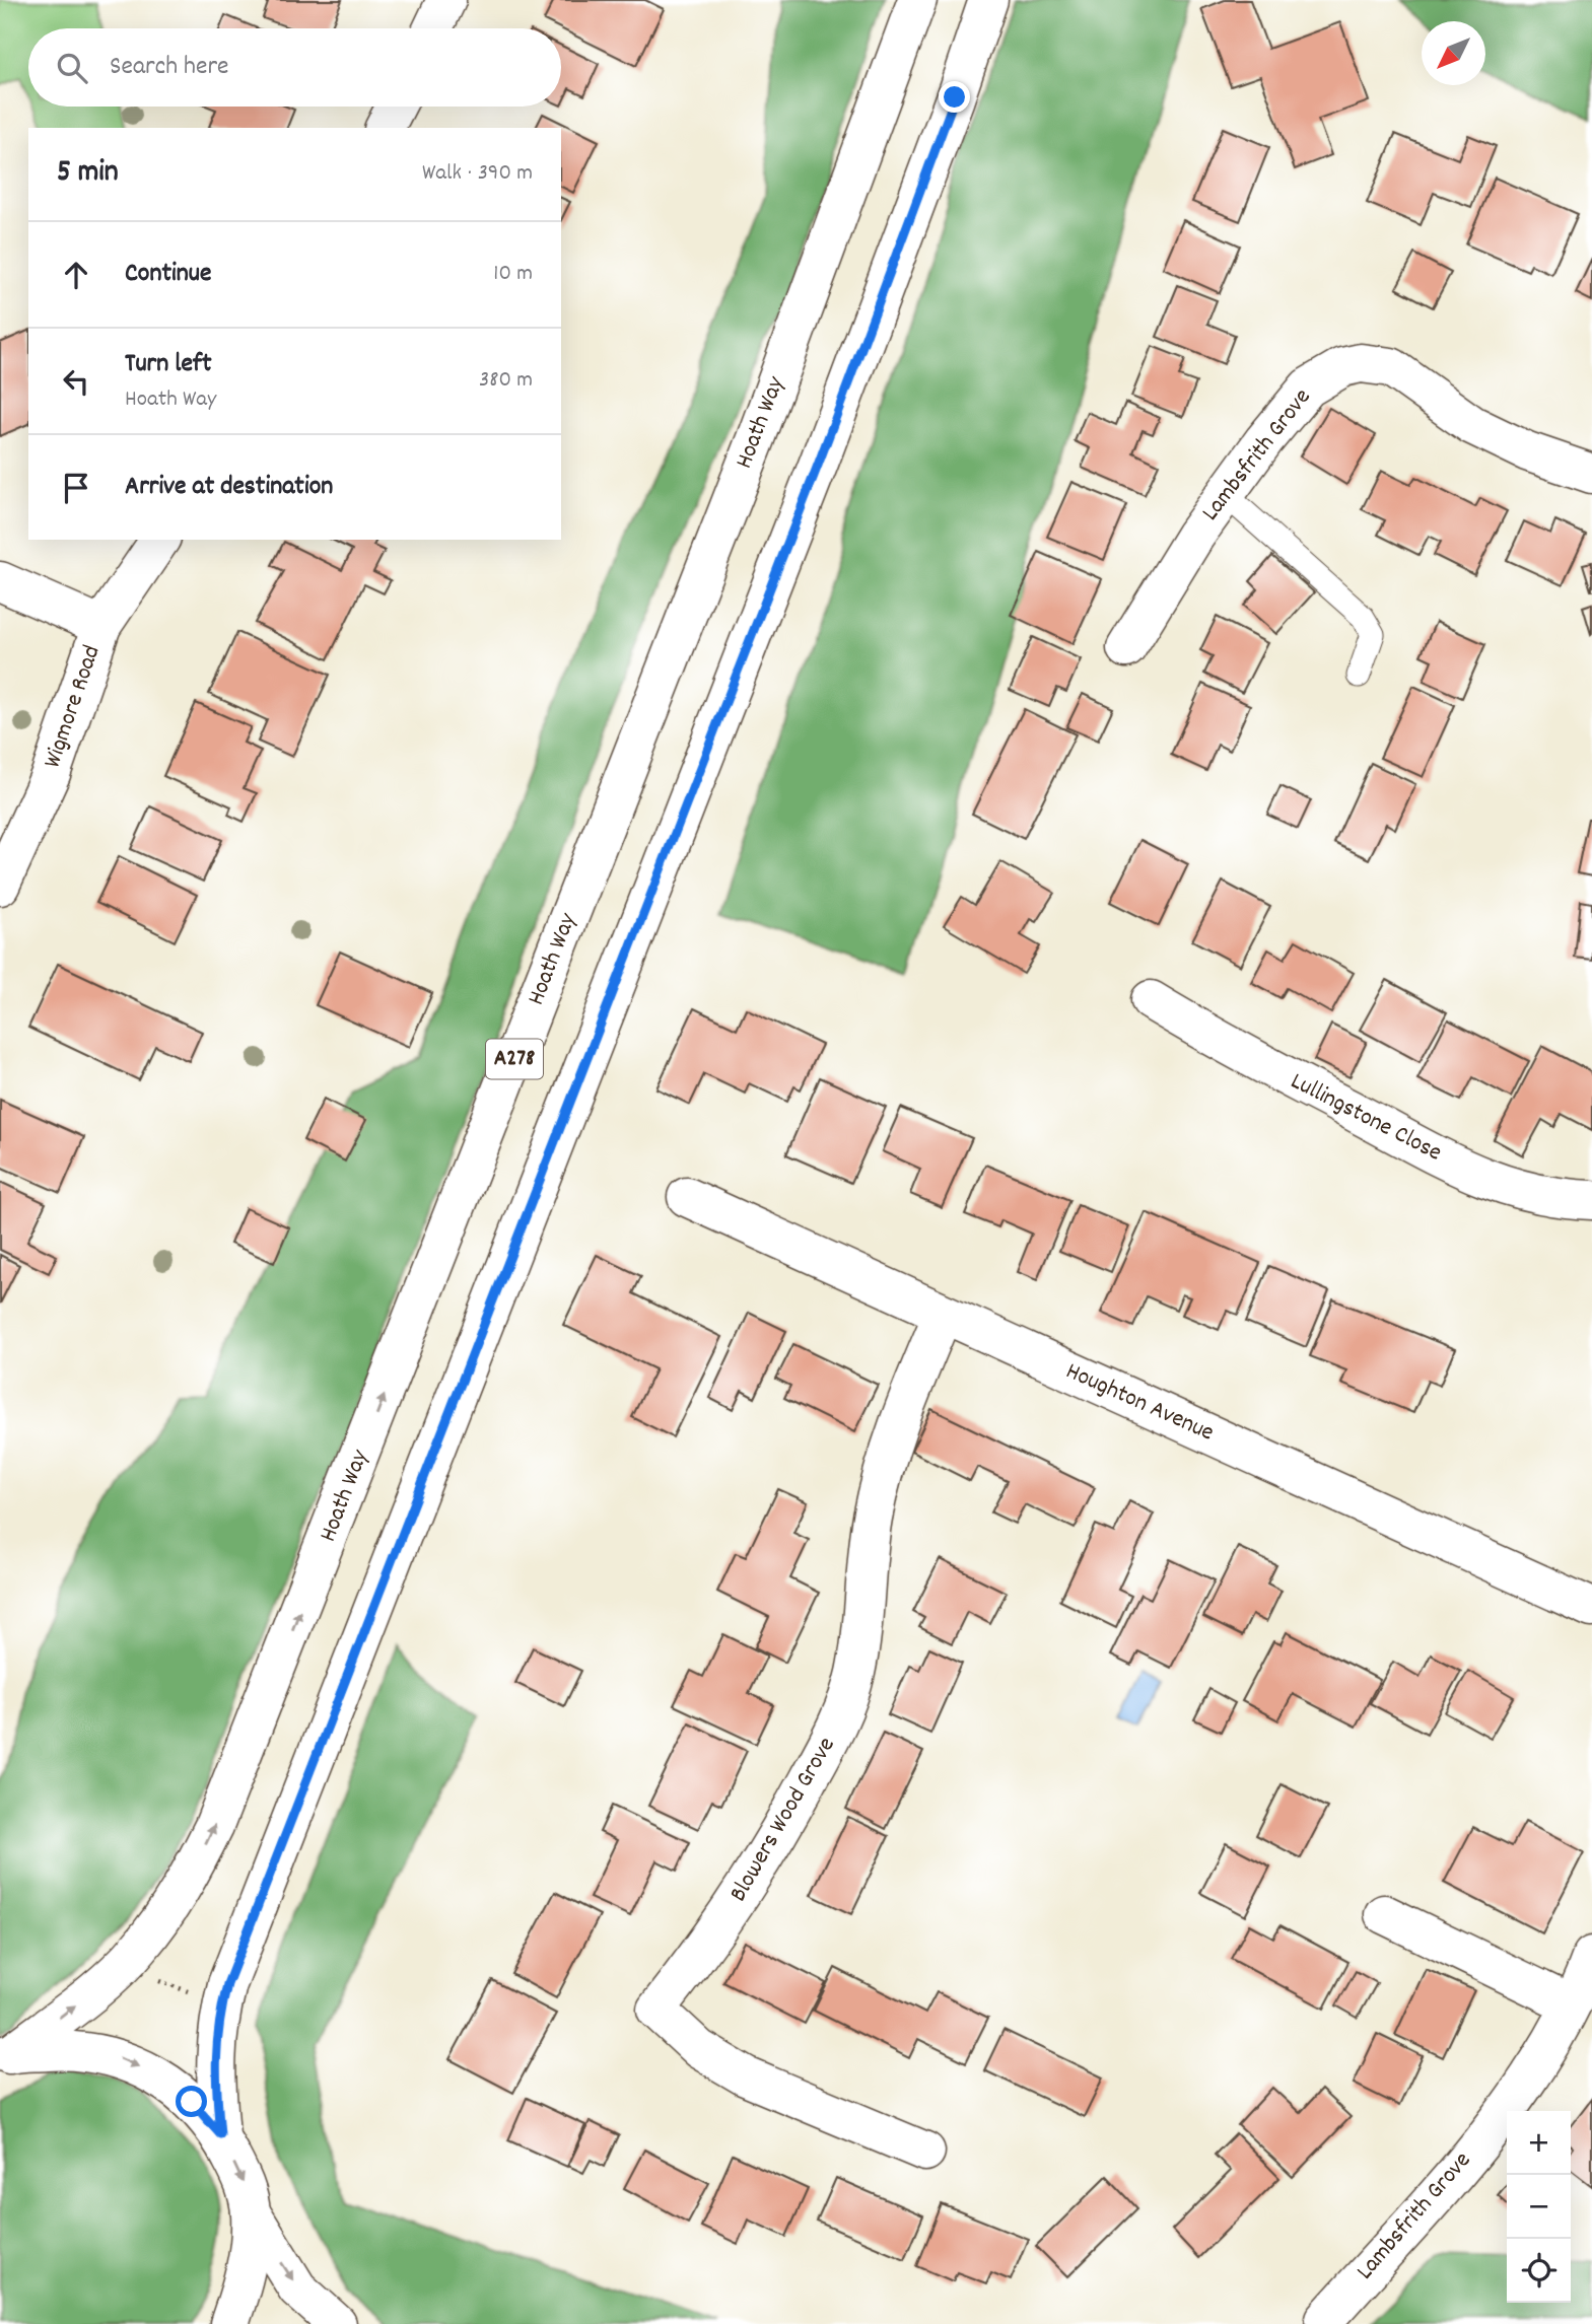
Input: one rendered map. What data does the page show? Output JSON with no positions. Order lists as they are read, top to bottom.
{
  "streets": {
    "main road": [
      "Hoath Way",
      "Lambsfrith Grove",
      "Wigmore Road",
      "A278",
      "Lullingstone Close",
      "Houghton Avenue",
      "Blowers Wood Grove"
    ]
  },
  "crossings": [
    ["Houghton Avenue", "Blowers Wood Grove"]
  ],
  "north": "bottom left",
  "page": {
    "search": "Search here",
    "heading": ["5 min", "Walk · 390 m"],
    "list": [
      ["Continue", "10 m"],
      ["Turn left", "Hoath Way", "380 m"],
      "Arrive at destination"
    ],
    "map_buttons": ["+", "−"]
  }
}
